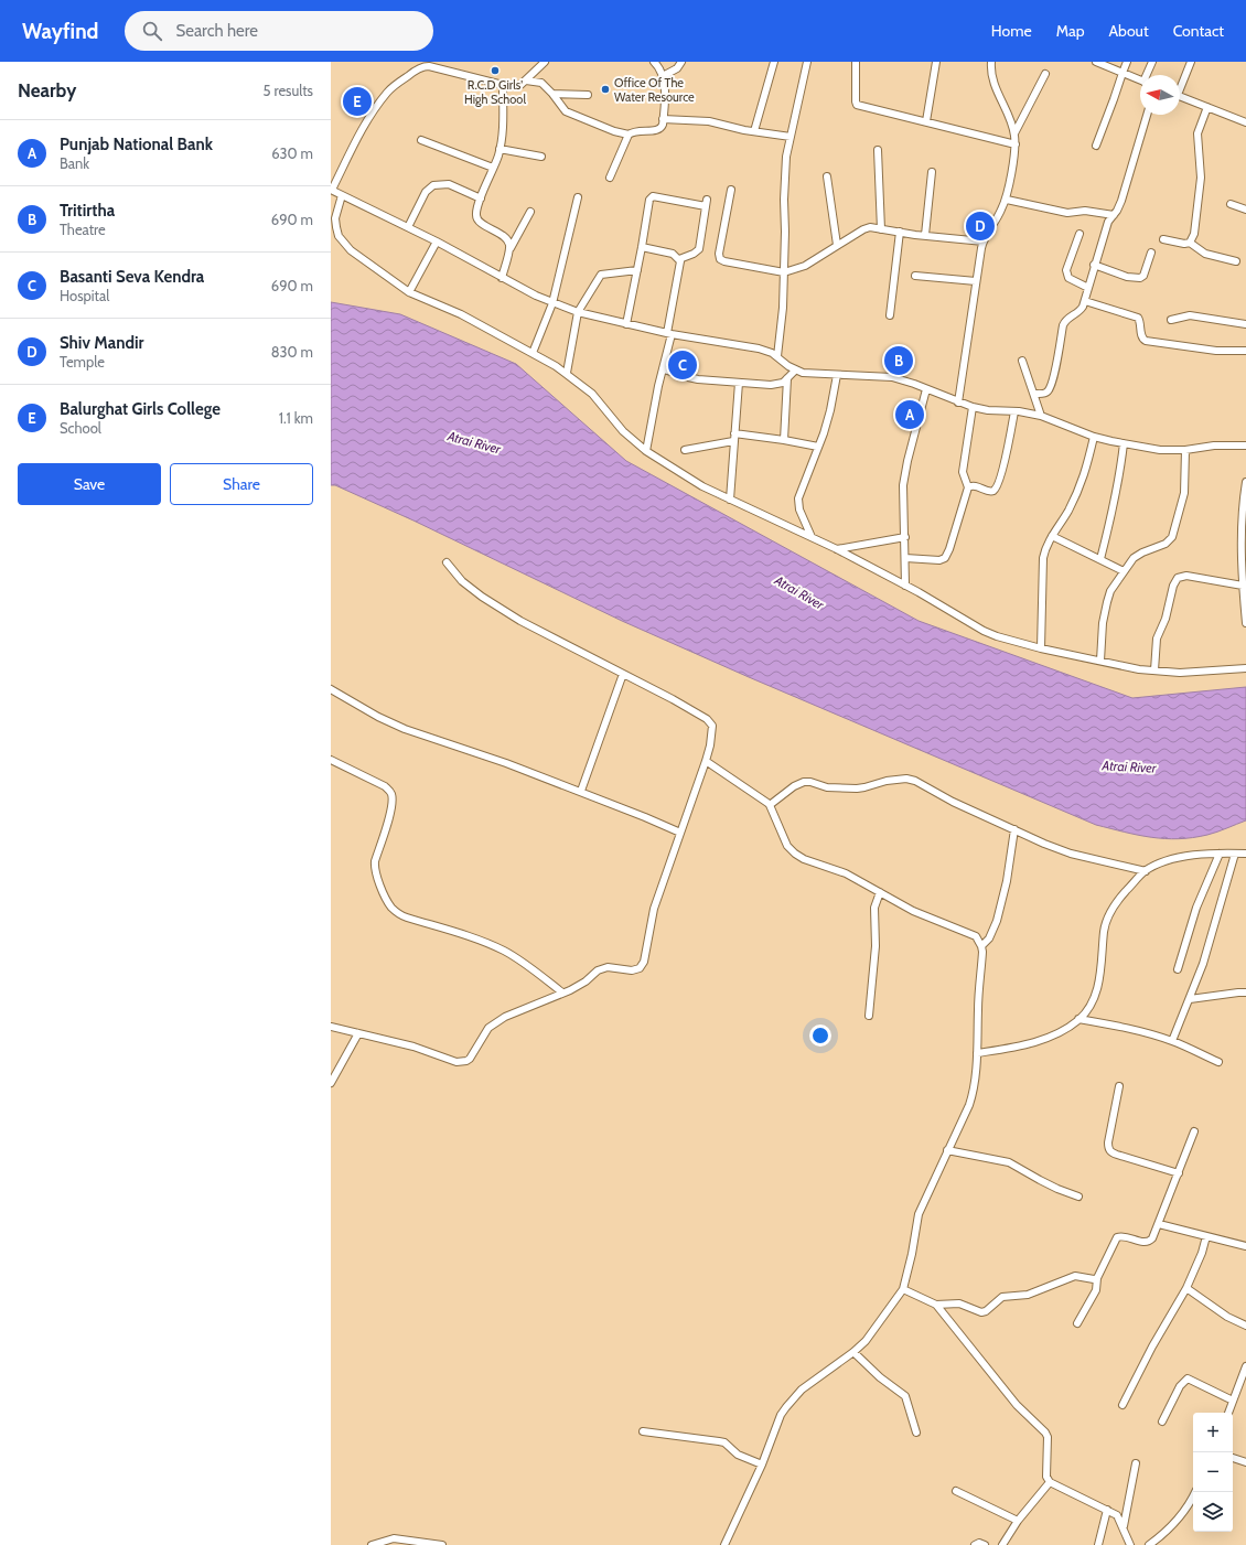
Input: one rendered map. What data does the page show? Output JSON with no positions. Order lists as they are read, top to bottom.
{
  "water": ["Atrai River"],
  "places": ["R.C.D Girls' High School", "Office Of The Water Resource"],
  "north": "left",
  "page": {
    "header": "Wayfind",
    "search": "Search here",
    "nav": [
      "Home",
      "Map",
      "About",
      "Contact"
    ],
    "heading": ["Nearby", "5 results"],
    "pins": [
      "E",
      "D",
      "B",
      "C",
      "A"
    ],
    "list": [
      {
        "mark": "A",
        "name": "Punjab National Bank",
        "note": "Bank",
        "value": "630 m"
      },
      {
        "mark": "B",
        "name": "Tritirtha",
        "note": "Theatre",
        "value": "690 m"
      },
      {
        "mark": "C",
        "name": "Basanti Seva Kendra",
        "note": "Hospital",
        "value": "690 m"
      },
      {
        "mark": "D",
        "name": "Shiv Mandir",
        "note": "Temple",
        "value": "830 m"
      },
      {
        "mark": "E",
        "name": "Balurghat Girls College",
        "note": "School",
        "value": "1.1 km"
      }
    ],
    "buttons": ["Save", "Share"],
    "map_buttons": ["+", "−"]
  }
}
